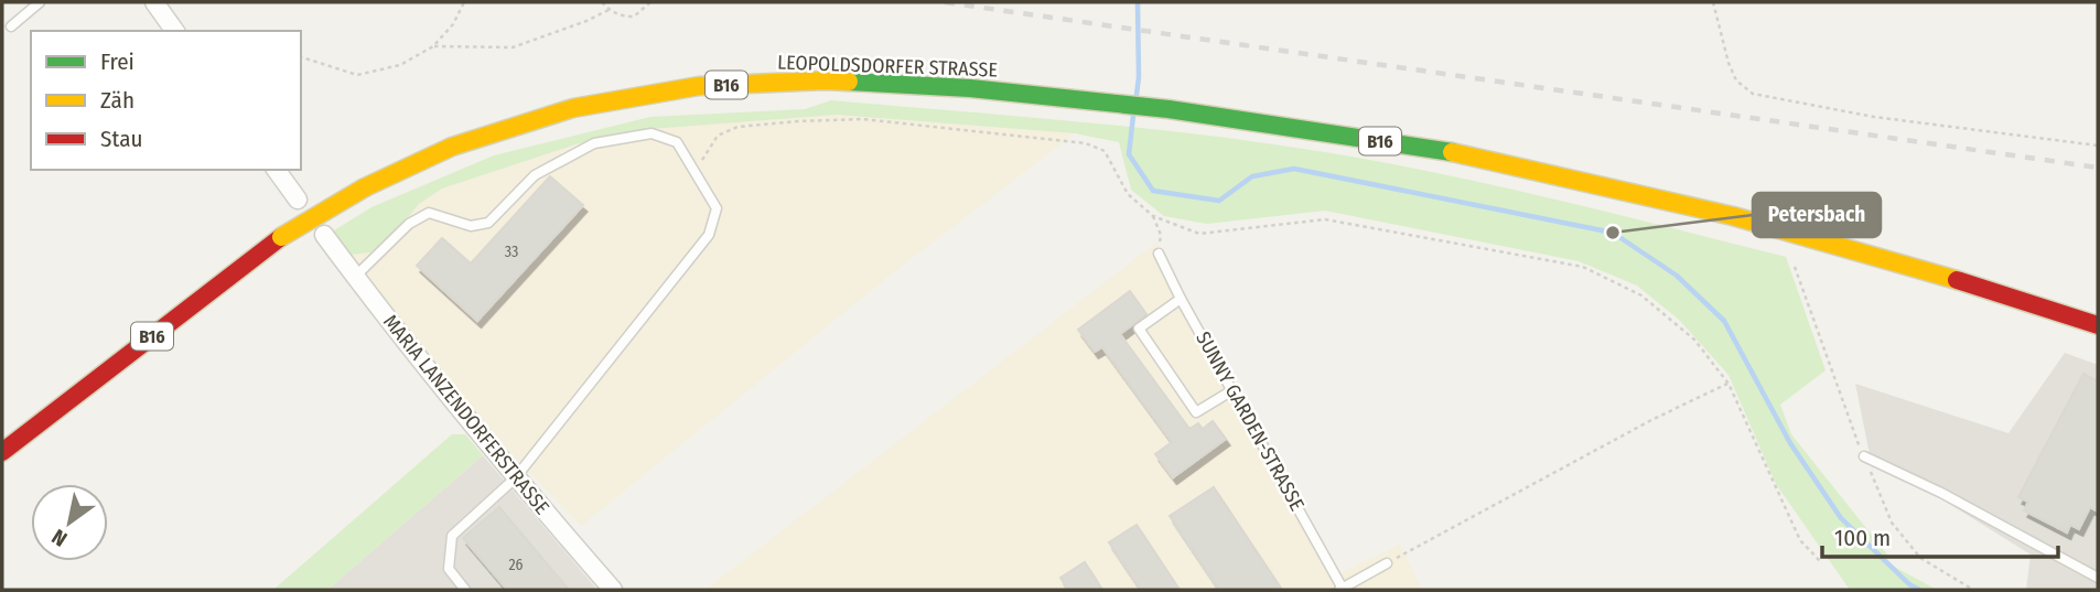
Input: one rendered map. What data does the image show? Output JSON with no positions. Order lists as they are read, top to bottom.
{
  "streets": {
    "main road": ["LEOPOLDSDORFER STRASSE", "B16"],
    "street": ["MARIA LANZENDORFERSTRASSE"],
    "lane": ["SUNNY GARDEN-STRASSE"]
  },
  "crossings": [
    ["LEOPOLDSDORFER STRASSE", "B16"]
  ],
  "places": ["Petersbach"],
  "house_numbers": ["33", "26"],
  "legend": ["Frei", "Zäh", "Stau"],
  "scale_bar": "100 m",
  "north": "bottom left"
}
